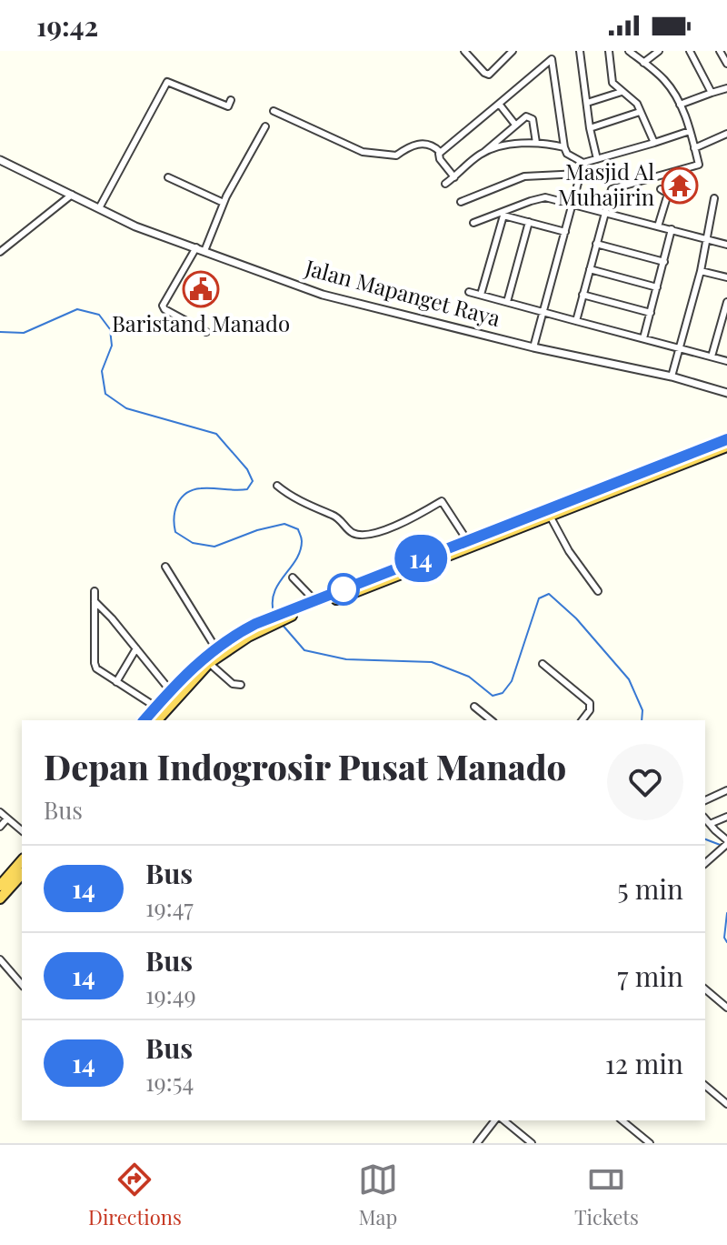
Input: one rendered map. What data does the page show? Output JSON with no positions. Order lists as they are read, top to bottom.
{
  "streets": {
    "street": ["Jalan Mapanget Raya"]
  },
  "places": {
    "temple": ["Masjid Al Muhajirin"],
    "public building": ["Baristand Manado"]
  },
  "lines": ["bus line 14"],
  "page": {
    "status": "19:42",
    "on_map": "14",
    "heading": ["Depan Indogrosir Pusat Manado", "Bus"],
    "list": [
      {
        "mark": "14",
        "name": "Bus",
        "note": "19:47",
        "value": "5 min"
      },
      {
        "mark": "14",
        "name": "Bus",
        "note": "19:49",
        "value": "7 min"
      },
      {
        "mark": "14",
        "name": "Bus",
        "note": "19:54",
        "value": "12 min"
      }
    ],
    "tabs": ["Directions", "Map", "Tickets"]
  }
}
